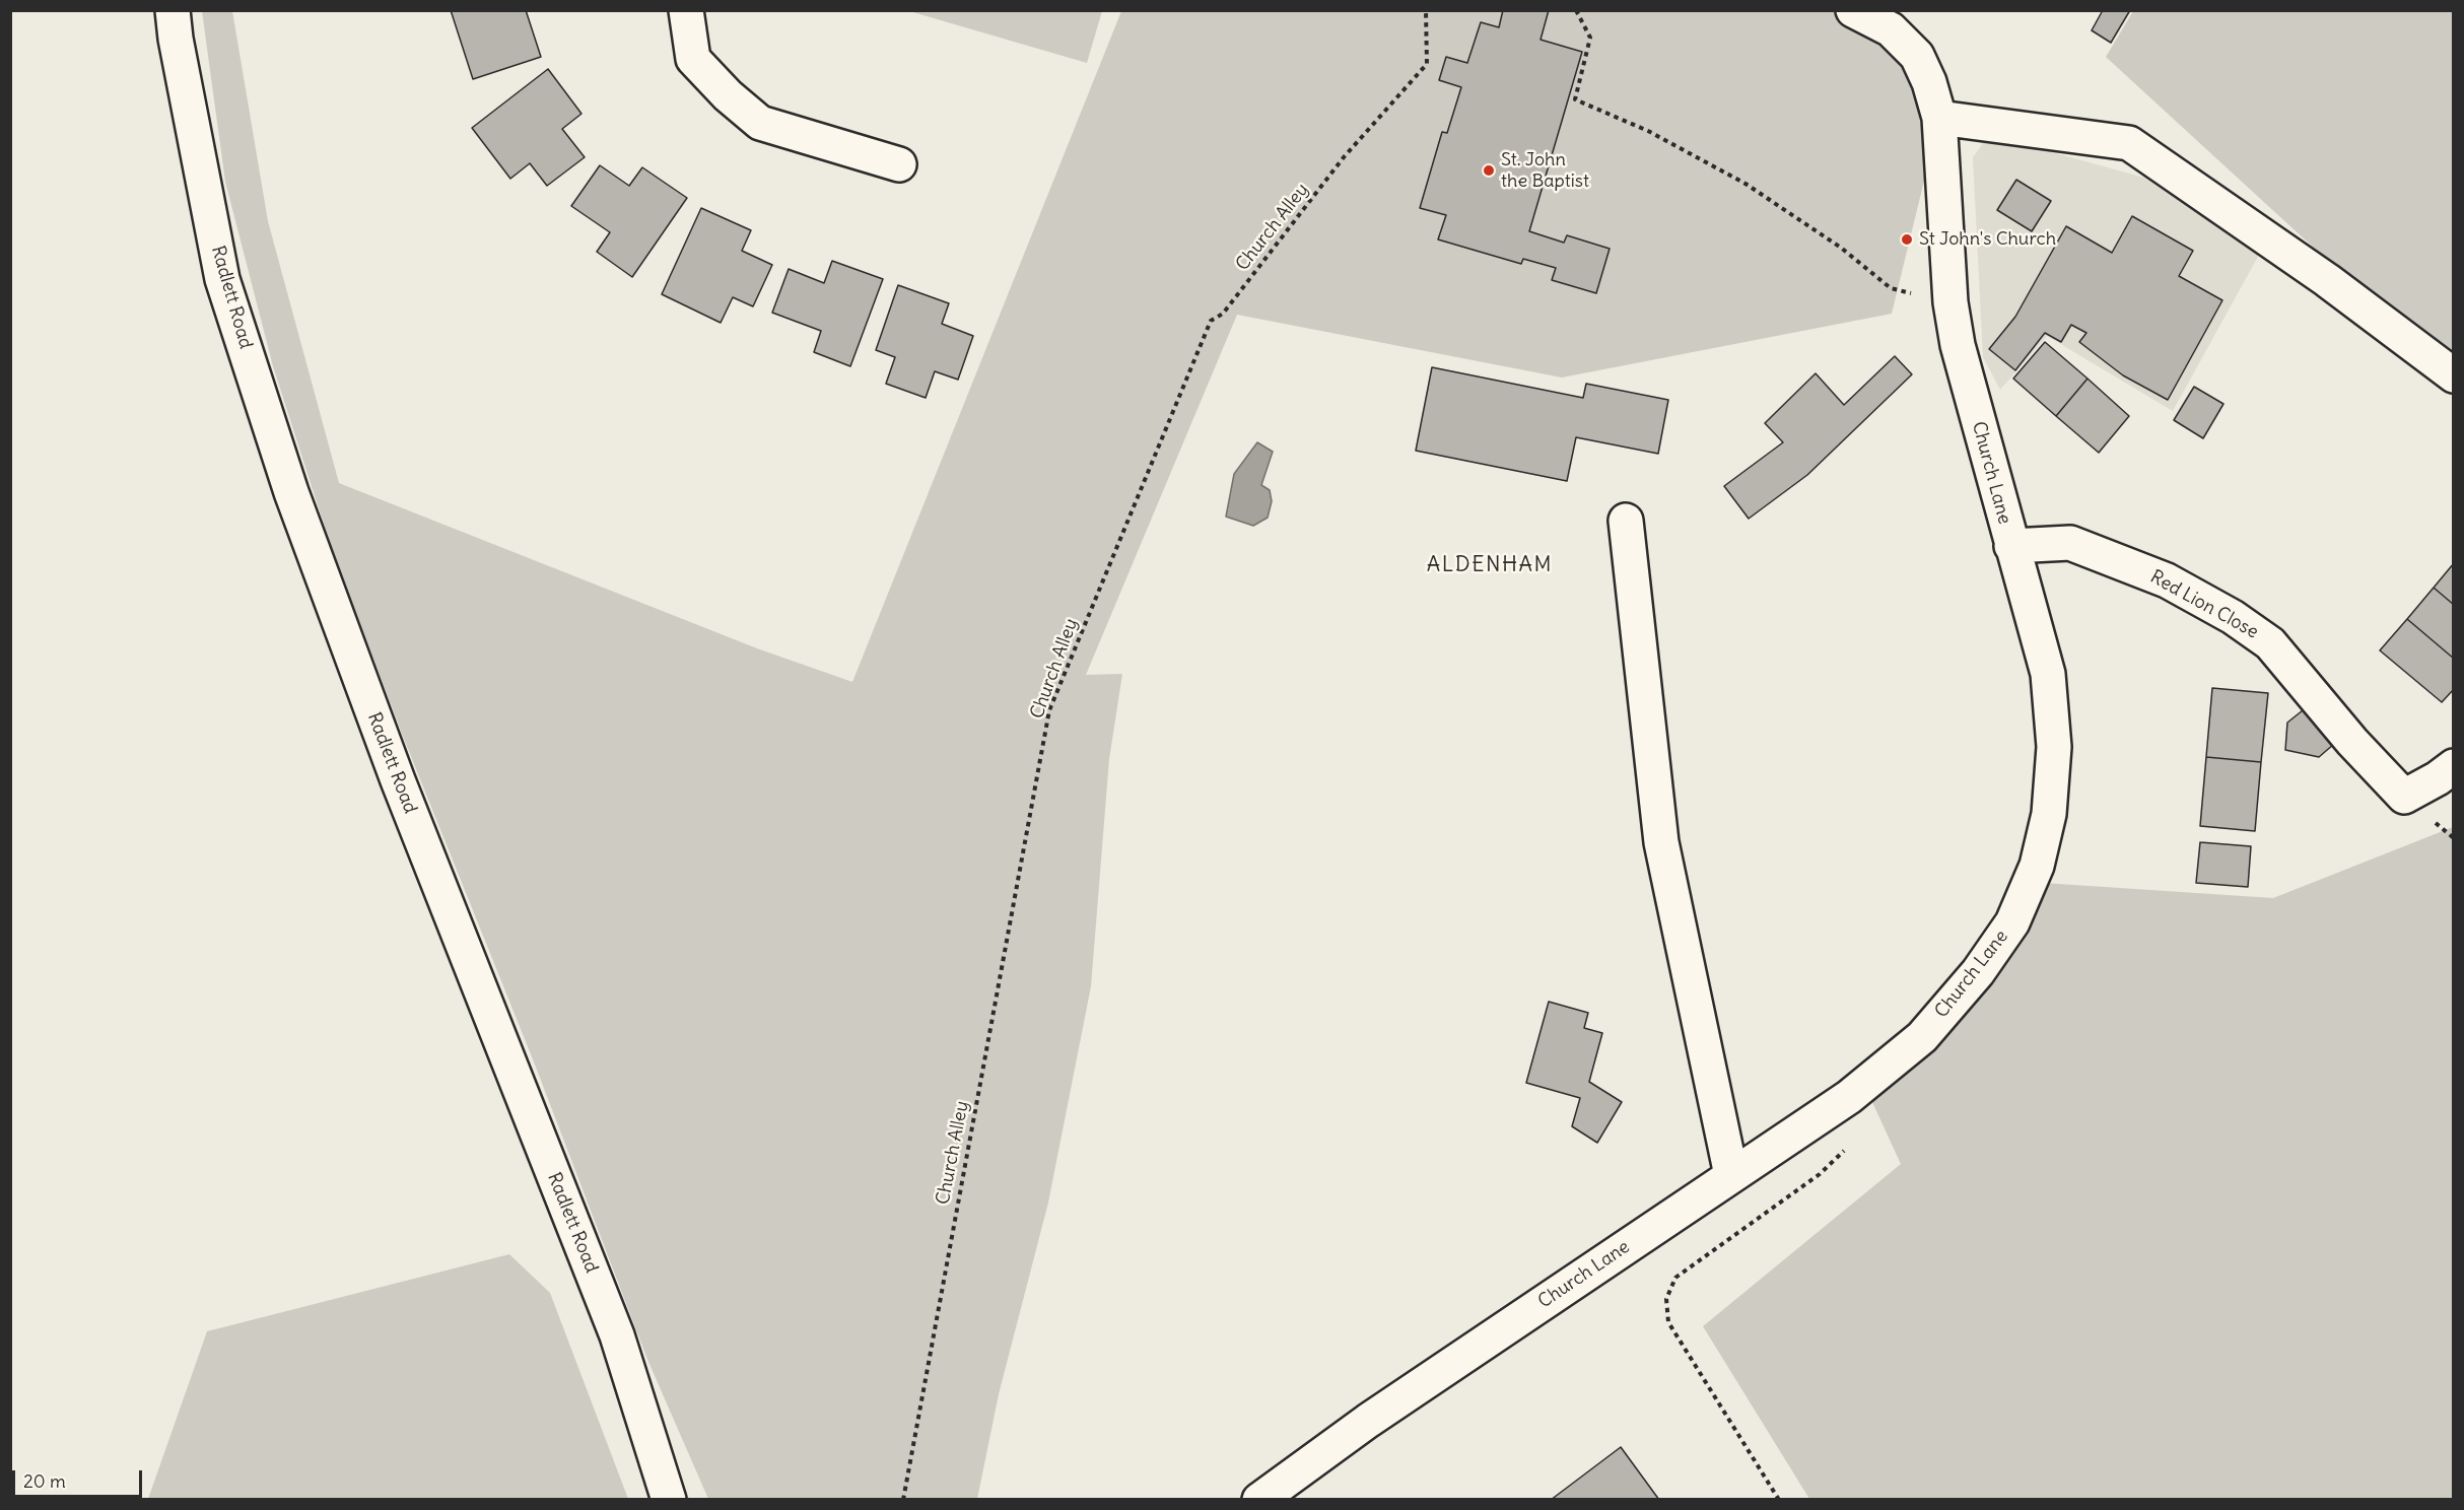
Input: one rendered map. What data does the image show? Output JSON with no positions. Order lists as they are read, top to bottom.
{
  "streets": {
    "street": ["Radlett Road", "Church Lane", "Red Lion Close"],
    "path": ["Church Alley"]
  },
  "crossings": [
    ["Church Lane", "Red Lion Close"]
  ],
  "districts": ["ALDENHAM"],
  "places": ["St. John the Baptist", "St John's Church"],
  "scale_bar": "20 m"
}
